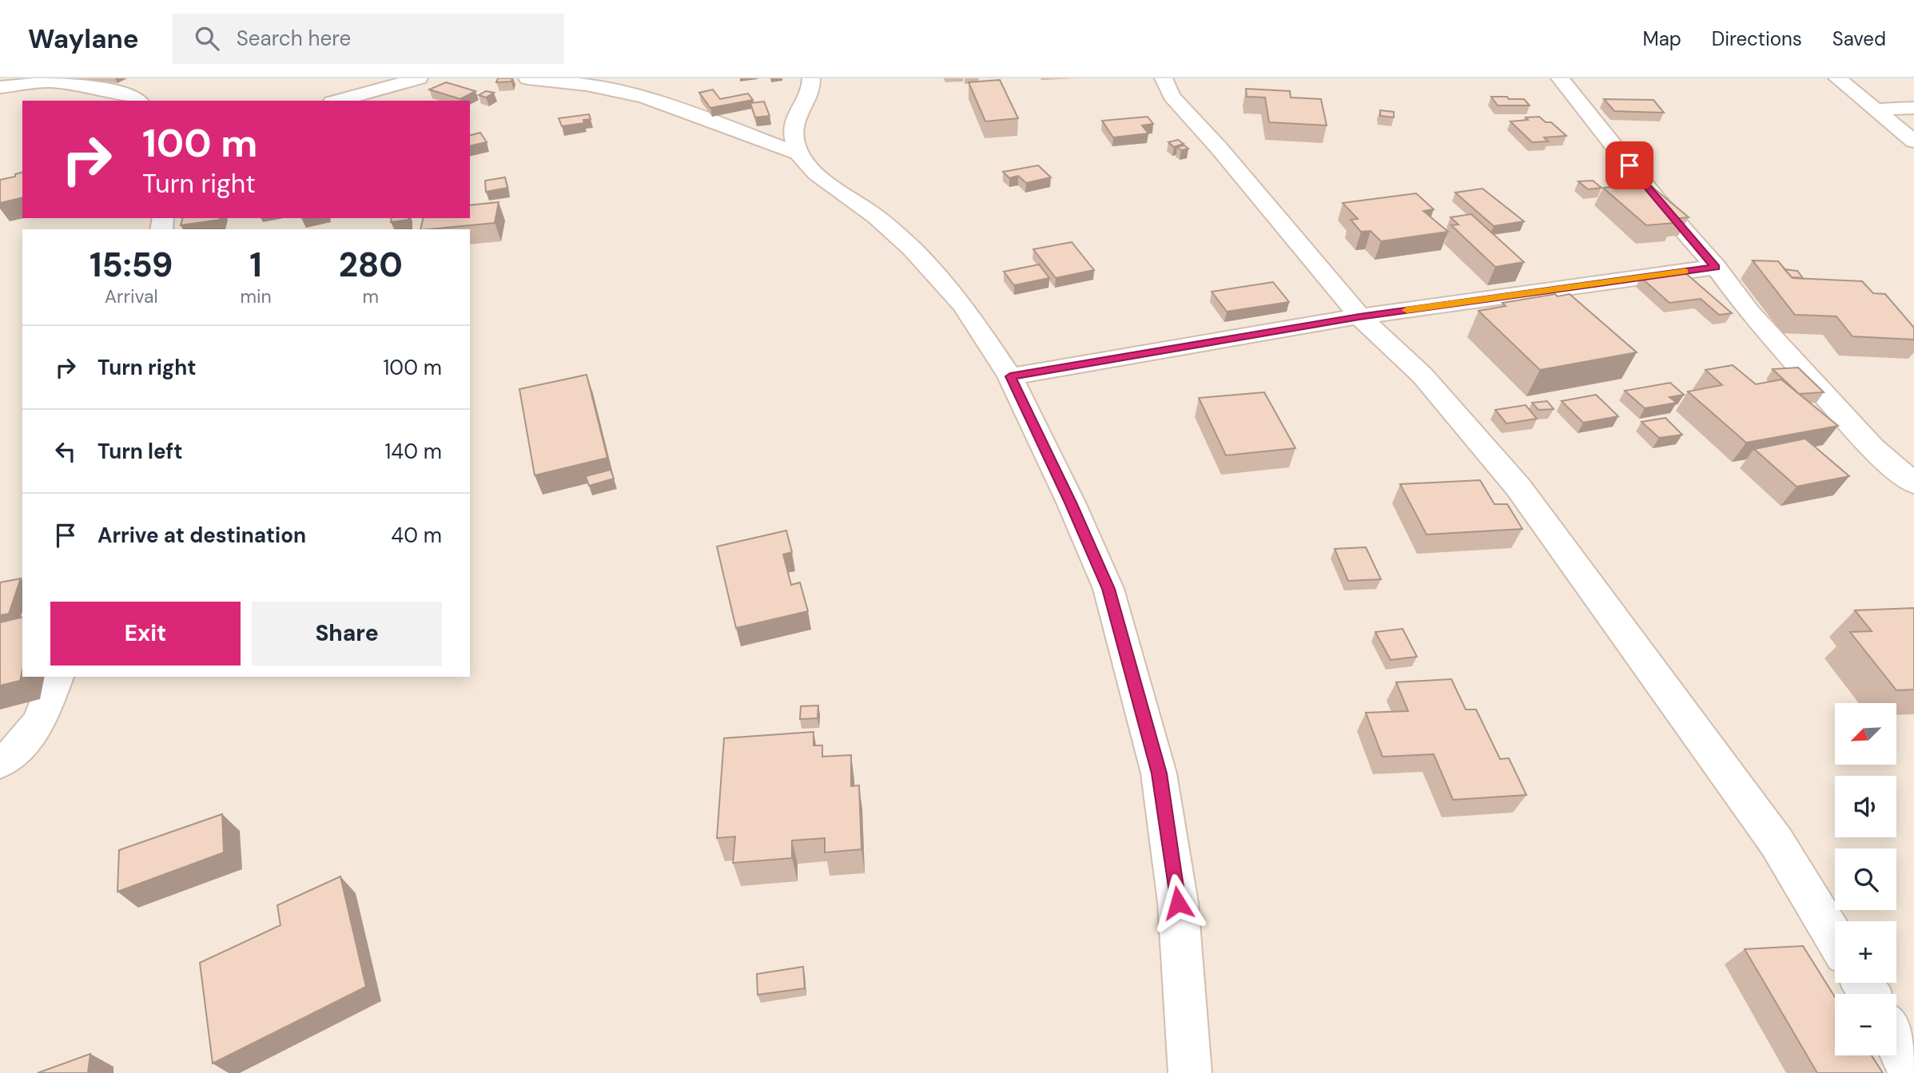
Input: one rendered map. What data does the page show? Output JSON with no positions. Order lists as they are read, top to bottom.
{
  "north": "bottom left",
  "page": {
    "header": "Waylane",
    "search": "Search here",
    "nav": ["Map", "Directions", "Saved"],
    "turn": ["100 m", "Turn right"],
    "eta": [
      "15:59",
      "Arrival",
      "1",
      "min",
      "280",
      "m"
    ],
    "list": [
      {
        "name": "Turn right",
        "value": "100 m"
      },
      {
        "name": "Turn left",
        "value": "140 m"
      },
      {
        "name": "Arrive at destination",
        "value": "40 m"
      }
    ],
    "buttons": ["Exit", "Share"],
    "map_buttons": ["+", "−"]
  }
}
